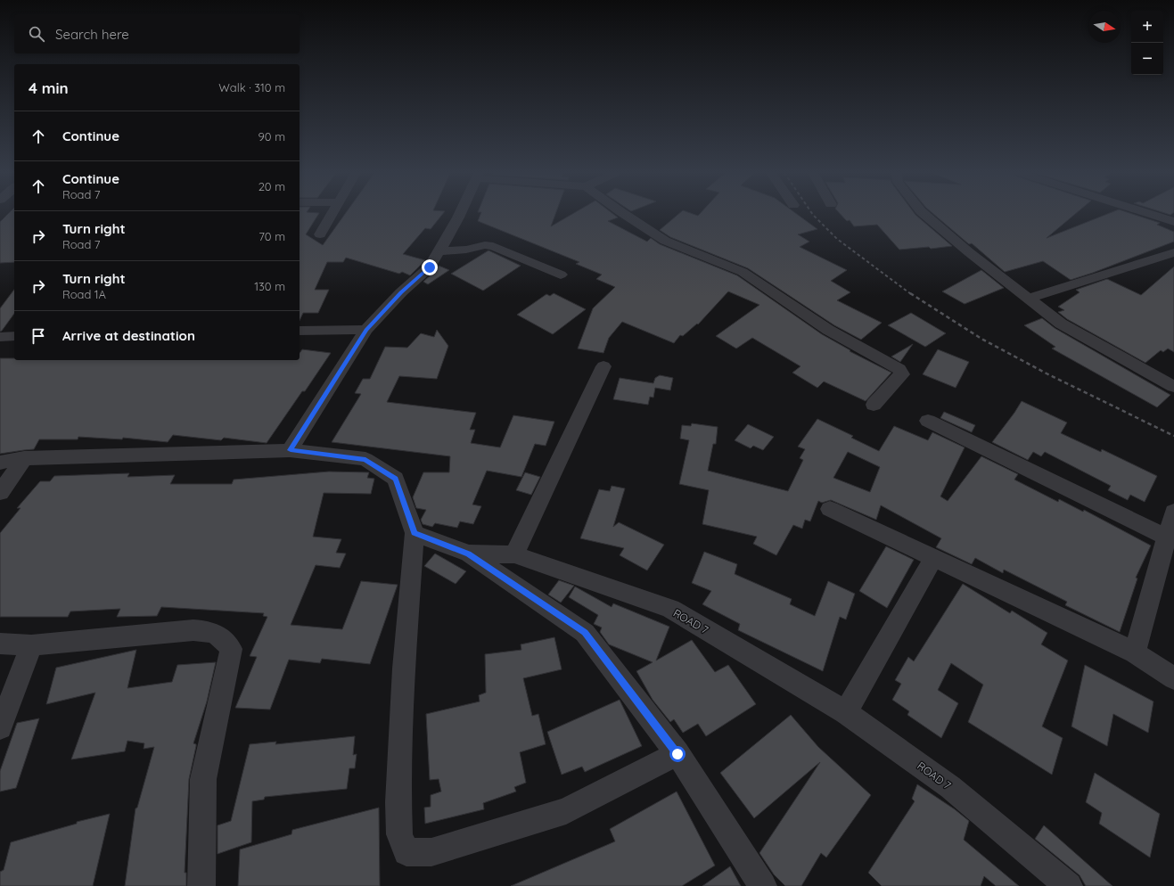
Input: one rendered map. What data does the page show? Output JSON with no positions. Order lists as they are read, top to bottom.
{
  "streets": {
    "street": ["ROAD 7"]
  },
  "north": "right",
  "page": {
    "map_buttons": ["+", "−"],
    "search": "Search here",
    "heading": ["4 min", "Walk · 310 m"],
    "list": [
      ["Continue", "90 m"],
      ["Continue", "Road 7", "20 m"],
      ["Turn right", "Road 7", "70 m"],
      ["Turn right", "Road 1A", "130 m"],
      "Arrive at destination"
    ]
  }
}
